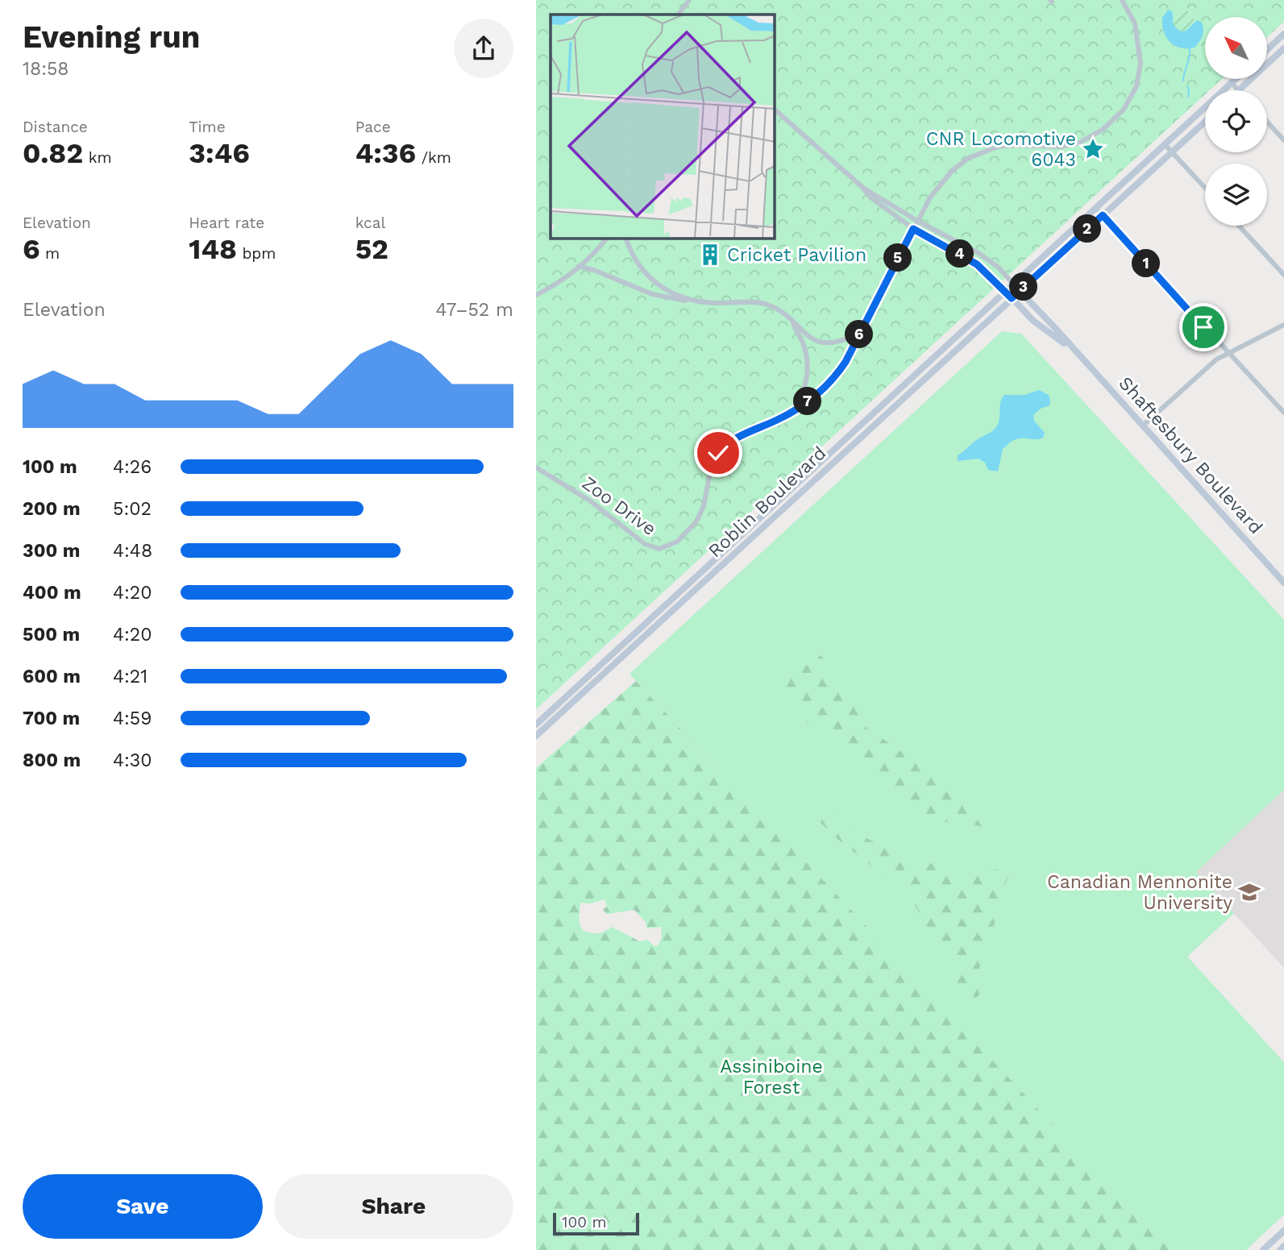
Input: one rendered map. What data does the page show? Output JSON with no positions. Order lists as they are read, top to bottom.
{
  "streets": {
    "main road": ["Shaftesbury Boulevard", "Roblin Boulevard"],
    "street": ["Zoo Drive"]
  },
  "crossings": [
    ["Shaftesbury Boulevard", "Roblin Boulevard"]
  ],
  "parks": ["Assiniboine Forest"],
  "places": {
    "place": ["CNR Locomotive 6043"],
    "building": ["Cricket Pavilion"],
    "school or university": ["Canadian Mennonite University"]
  },
  "scale_bar": "100 m",
  "north": "top left",
  "page": {
    "heading": ["Evening run", "18:58"],
    "stats": [
      ["Distance", "0.82 km"],
      ["Time", "3:46"],
      ["Pace", "4:36 /km"],
      ["Elevation", "6 m"],
      ["Heart rate", "148 bpm"],
      ["kcal", "52"]
    ],
    "pins": [
      "2",
      "4",
      "5",
      "1",
      "3",
      "6",
      "7"
    ],
    "chart": ["Elevation", "47–52 m"],
    "list": [
      {
        "name": "100 m",
        "note": "4:26"
      },
      {
        "name": "200 m",
        "note": "5:02"
      },
      {
        "name": "300 m",
        "note": "4:48"
      },
      {
        "name": "400 m",
        "note": "4:20"
      },
      {
        "name": "500 m",
        "note": "4:20"
      },
      {
        "name": "600 m",
        "note": "4:21"
      },
      {
        "name": "700 m",
        "note": "4:59"
      },
      {
        "name": "800 m",
        "note": "4:30"
      }
    ],
    "buttons": ["Save", "Share"],
    "scale": "100 m"
  }
}
